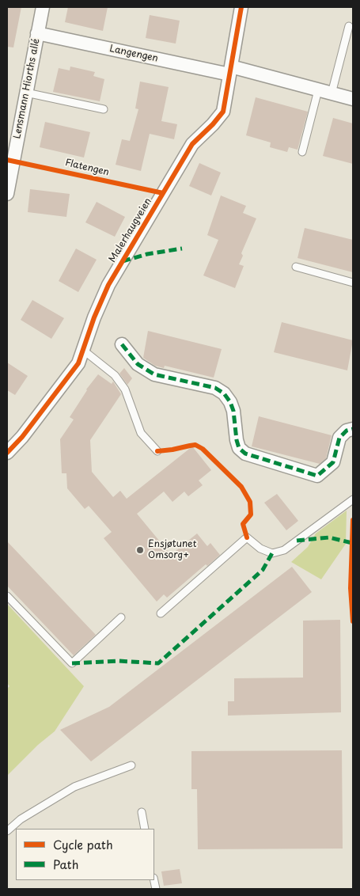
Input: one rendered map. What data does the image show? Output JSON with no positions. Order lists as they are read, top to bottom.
{
  "streets": {
    "street": ["Langengen", "Lensmann Hiorths allé", "Malerhaugveien"],
    "cycle path": ["Flatengen"]
  },
  "crossings": [
    ["Langengen", "Lensmann Hiorths allé"],
    ["Langengen", "Malerhaugveien"]
  ],
  "places": ["Ensjøtunet Omsorg+"],
  "legend": ["Cycle path", "Path"]
}
